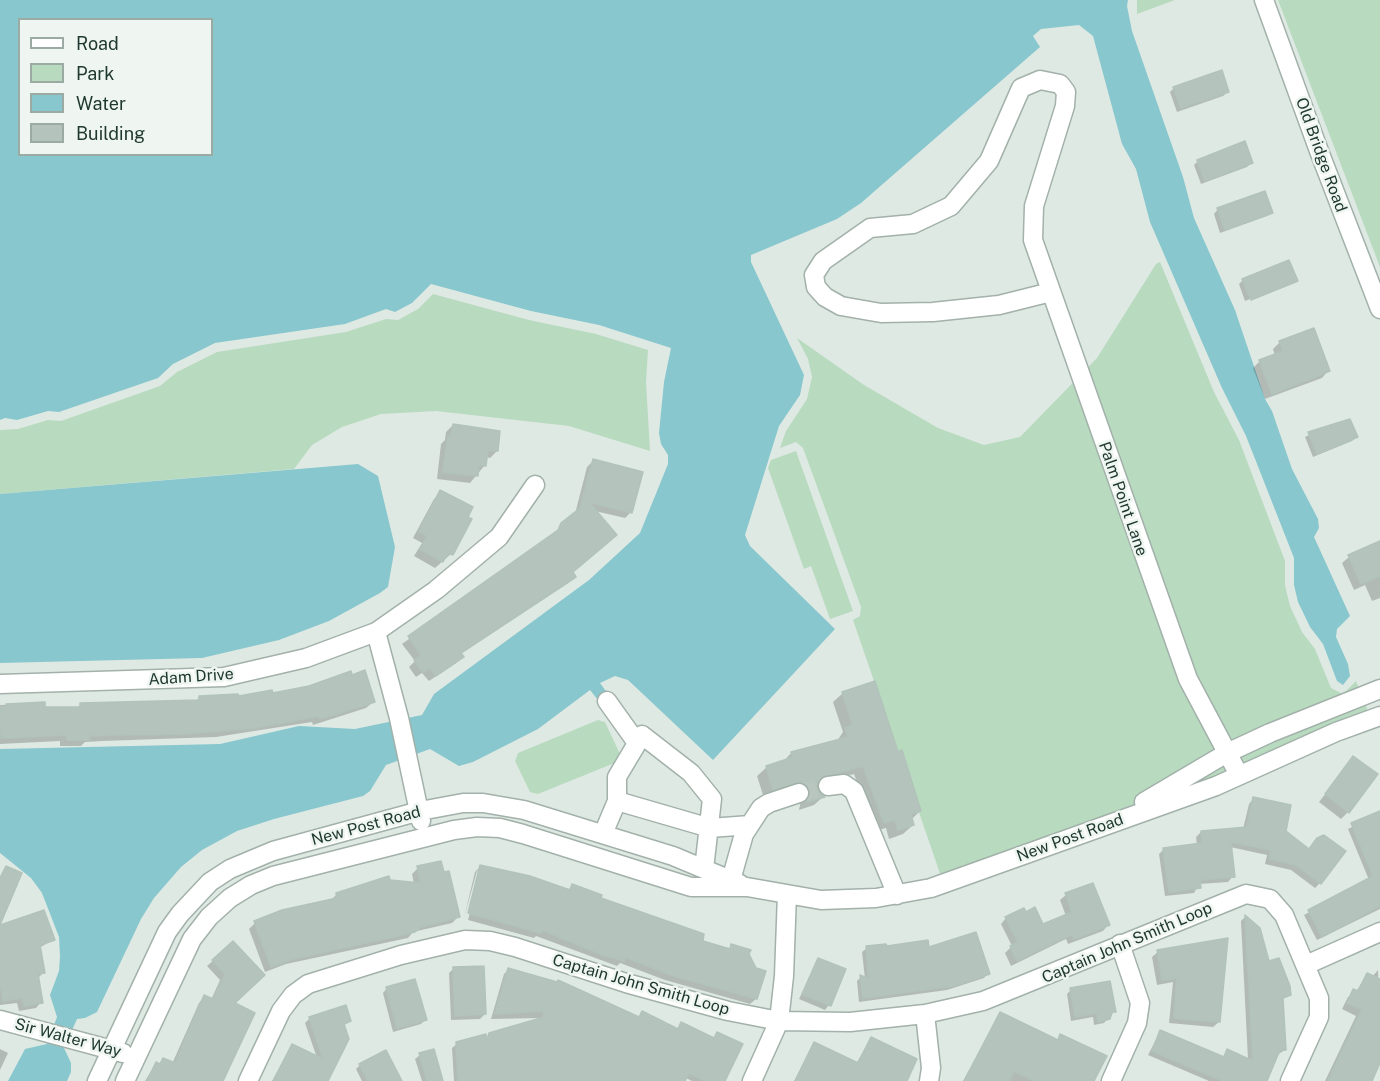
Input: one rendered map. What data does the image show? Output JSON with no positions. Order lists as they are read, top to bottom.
{
  "streets": {
    "street": [
      "Old Bridge Road",
      "Palm Point Lane",
      "Adam Drive",
      "New Post Road",
      "Captain John Smith Loop",
      "Sir Walter Way"
    ]
  },
  "crossings": [
    ["Palm Point Lane", "New Post Road"],
    ["New Post Road", "Sir Walter Way"]
  ],
  "legend": [
    "Road",
    "Park",
    "Water",
    "Building"
  ]
}
